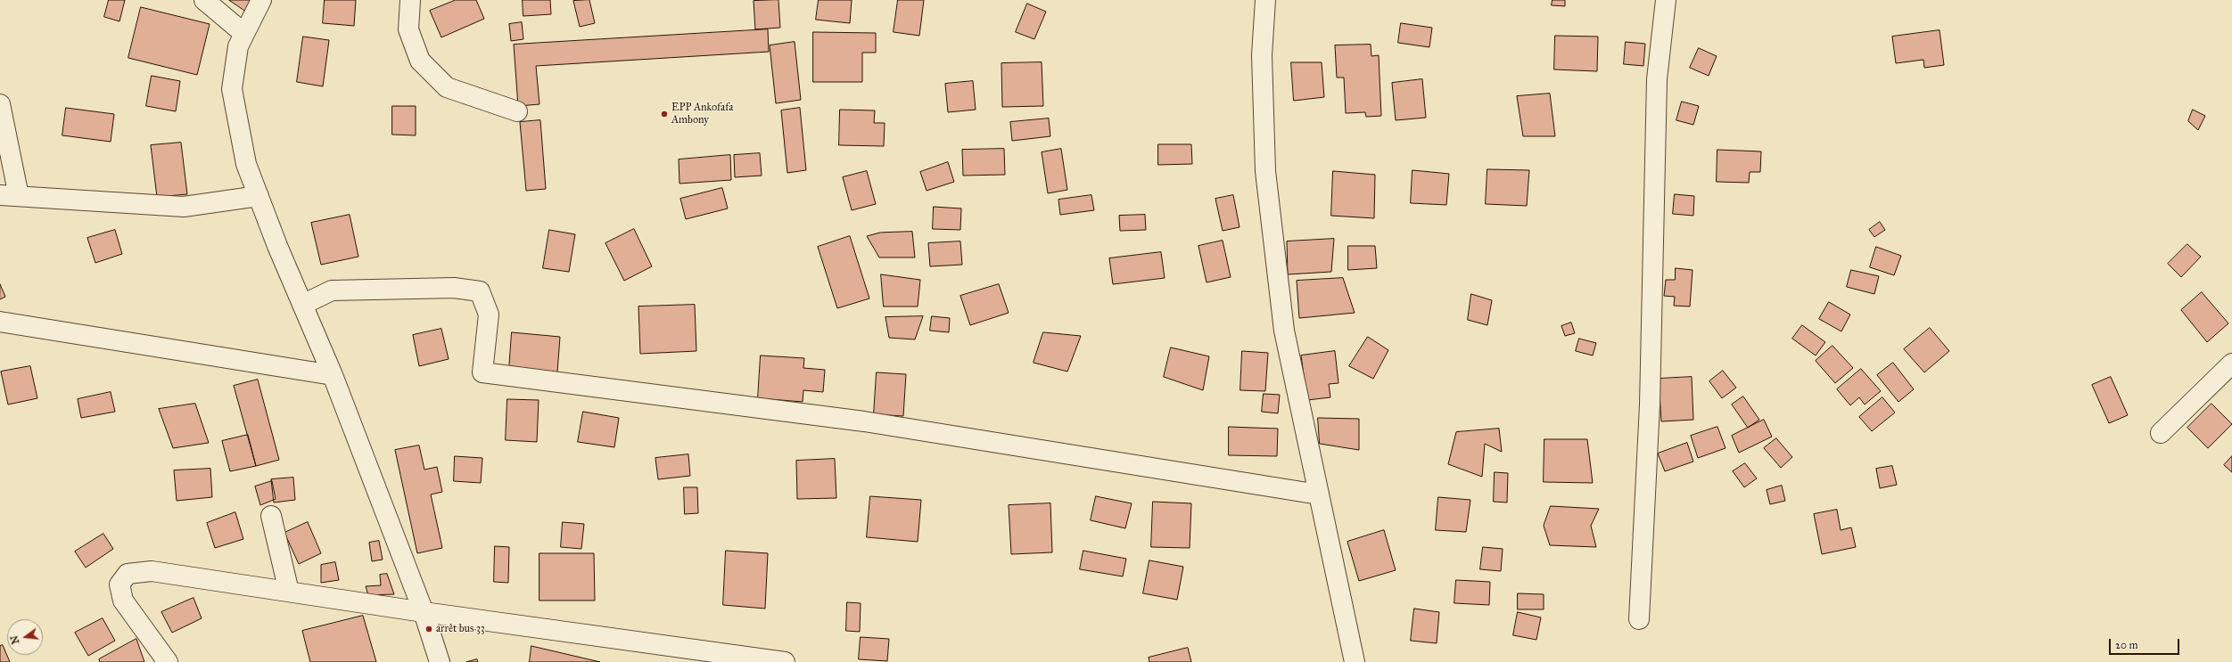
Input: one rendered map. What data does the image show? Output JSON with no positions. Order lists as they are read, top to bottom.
{
  "places": ["EPP Ankofafa Ambony", "arrêt bus 33"],
  "scale_bar": "20 m",
  "north": "left"
}
